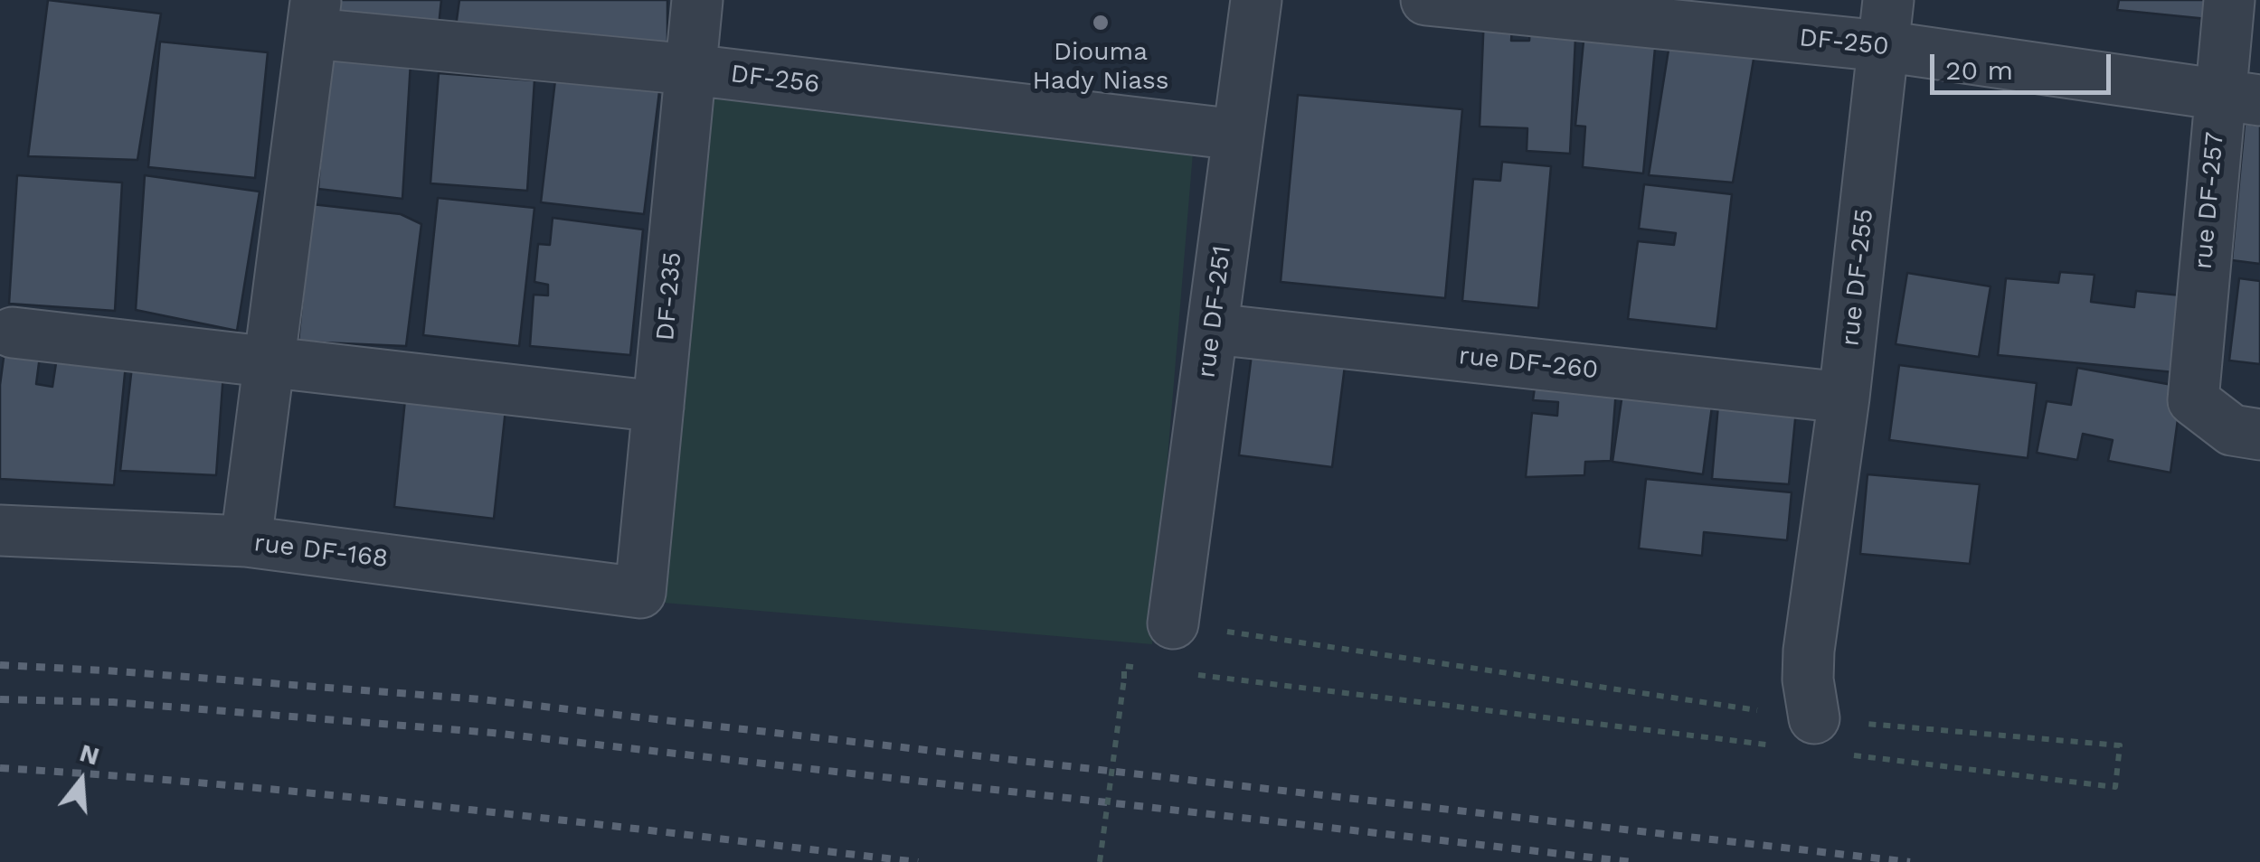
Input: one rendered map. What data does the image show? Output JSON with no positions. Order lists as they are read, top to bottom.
{
  "streets": {
    "street": [
      "DF-250",
      "DF-256",
      "rue DF-257",
      "rue DF-255",
      "DF-235",
      "rue DF-251",
      "rue DF-260",
      "rue DF-168"
    ]
  },
  "crossings": [
    ["DF-250", "rue DF-257"],
    ["DF-250", "rue DF-255"],
    ["DF-256", "DF-235"],
    ["DF-256", "rue DF-251"],
    ["rue DF-255", "rue DF-260"],
    ["DF-235", "rue DF-168"],
    ["rue DF-251", "rue DF-260"]
  ],
  "places": ["Diouma Hady Niass"],
  "scale_bar": "20 m",
  "north": "top"
}
